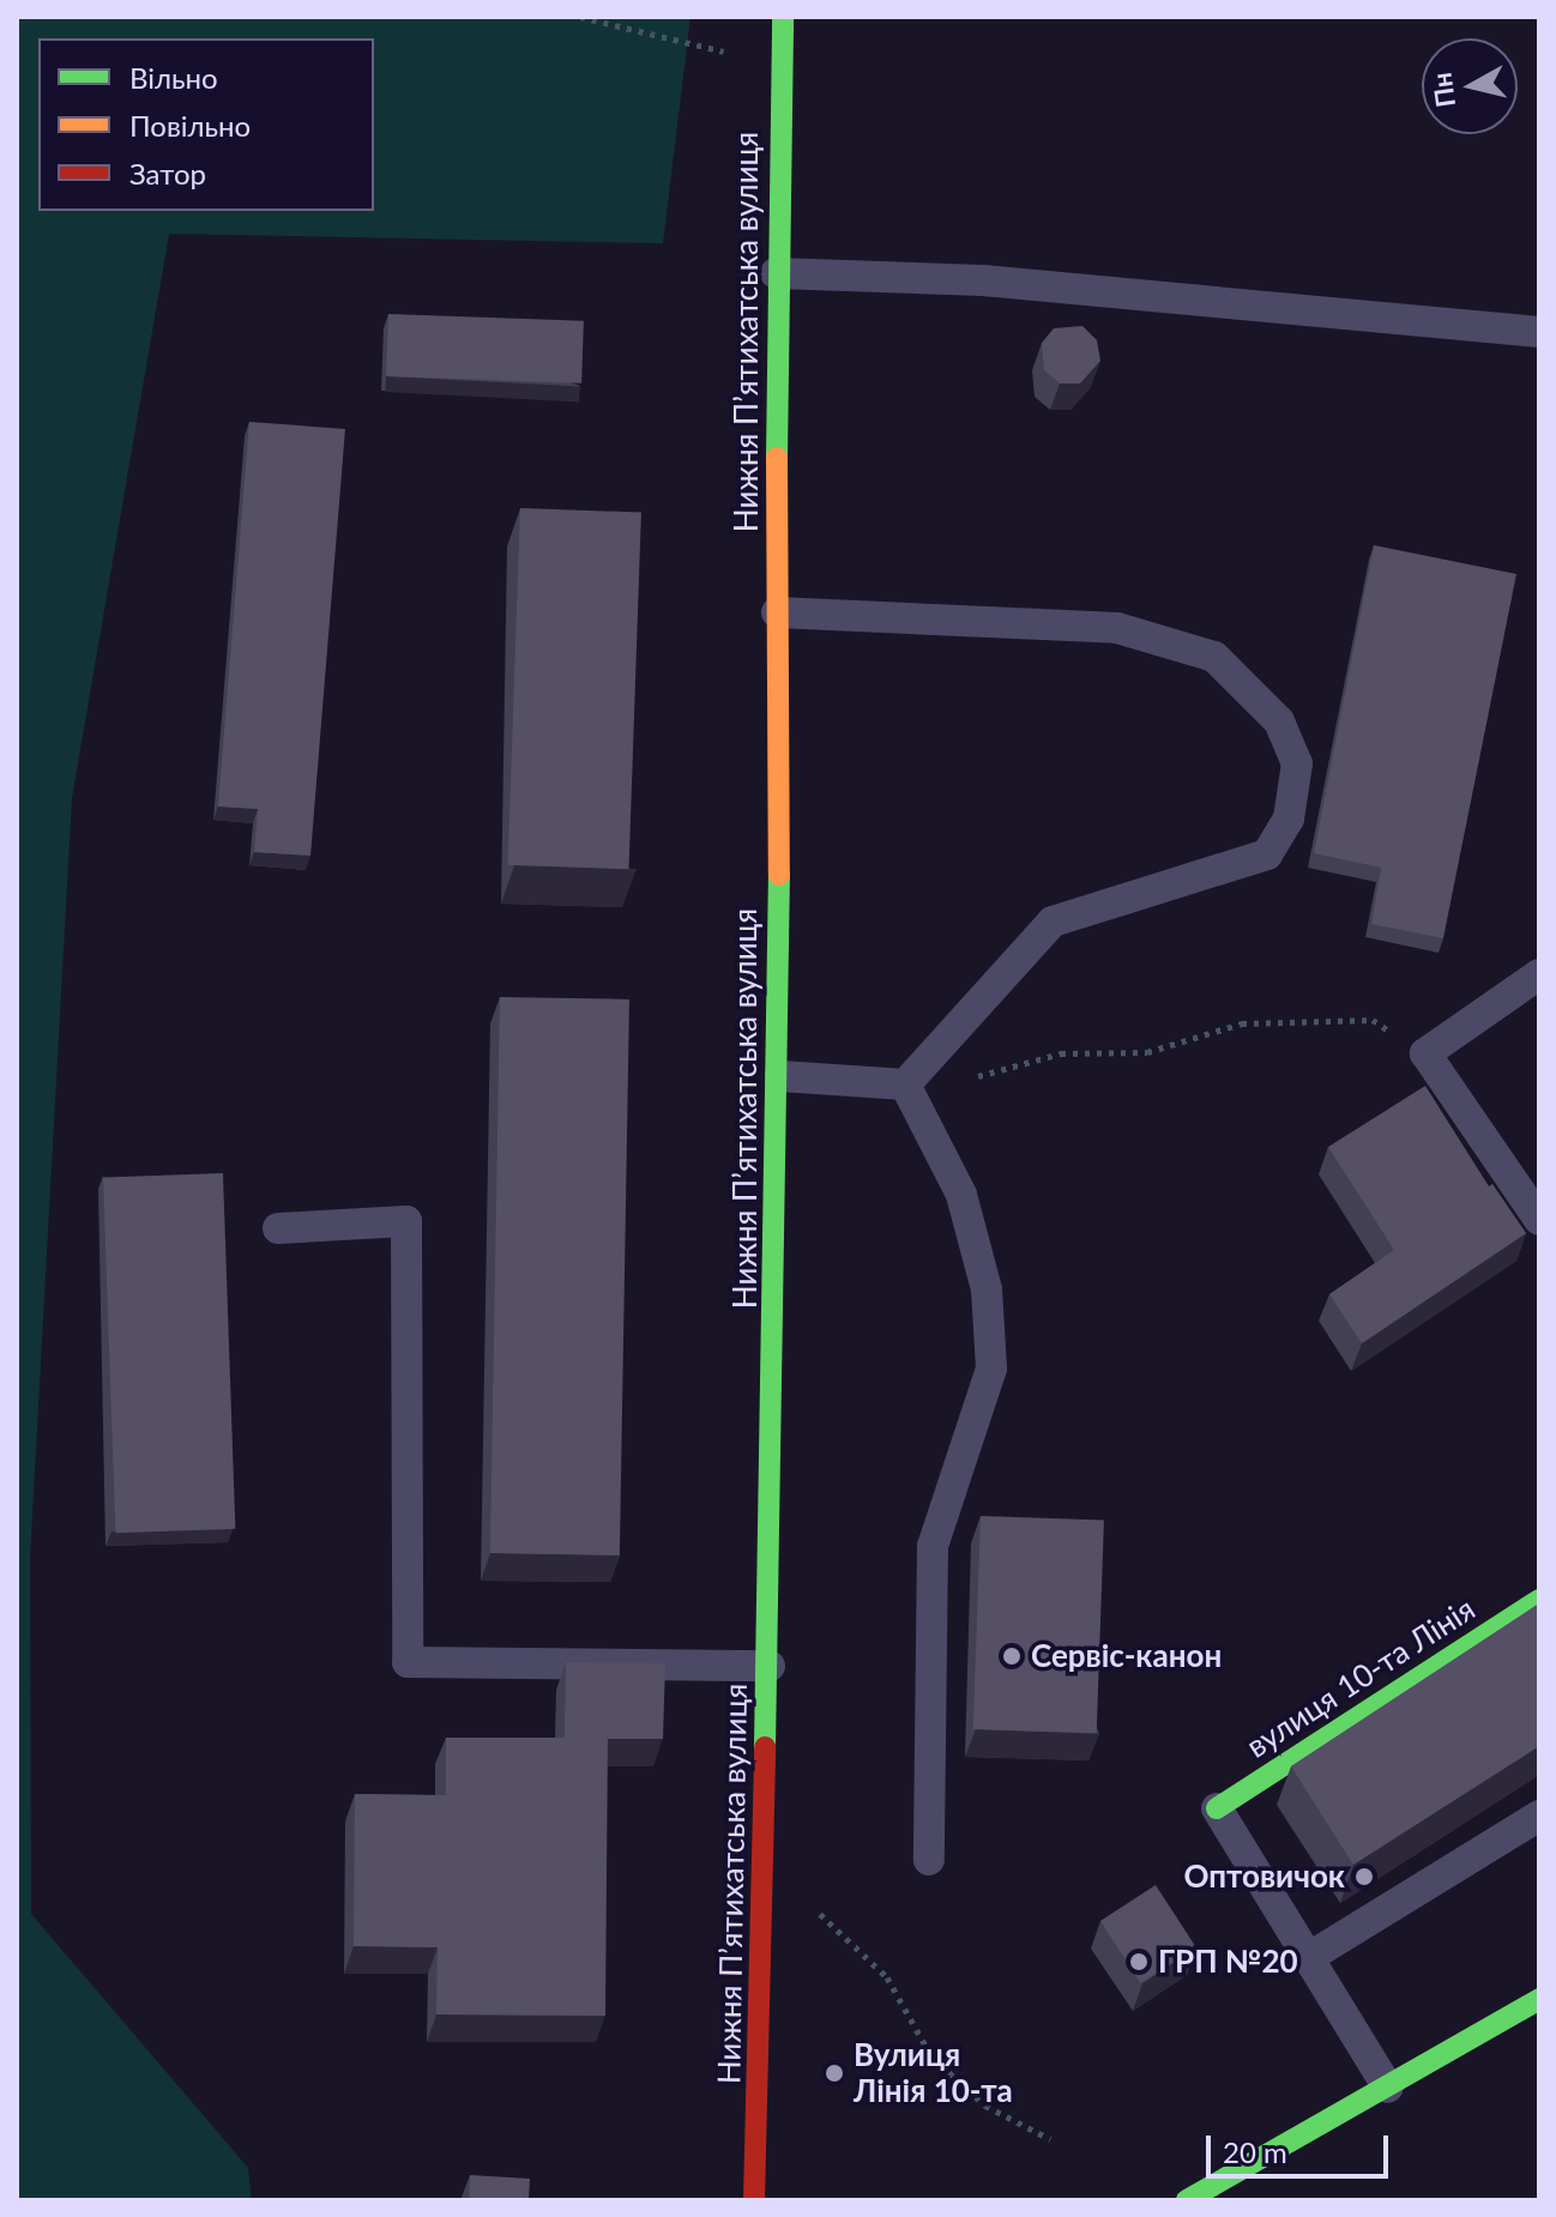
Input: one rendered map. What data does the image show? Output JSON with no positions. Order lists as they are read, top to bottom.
{
  "streets": {
    "street": ["Нижня Пʼятихатська вулиця", "вулиця 10-та Лінія"]
  },
  "places": [
    "Сервіс-канон",
    "Оптовичок",
    "ГРП №20",
    "Вулиця Лінія 10-та"
  ],
  "legend": ["Вільно", "Повільно", "Затор"],
  "scale_bar": "20 m",
  "north": "left"
}
